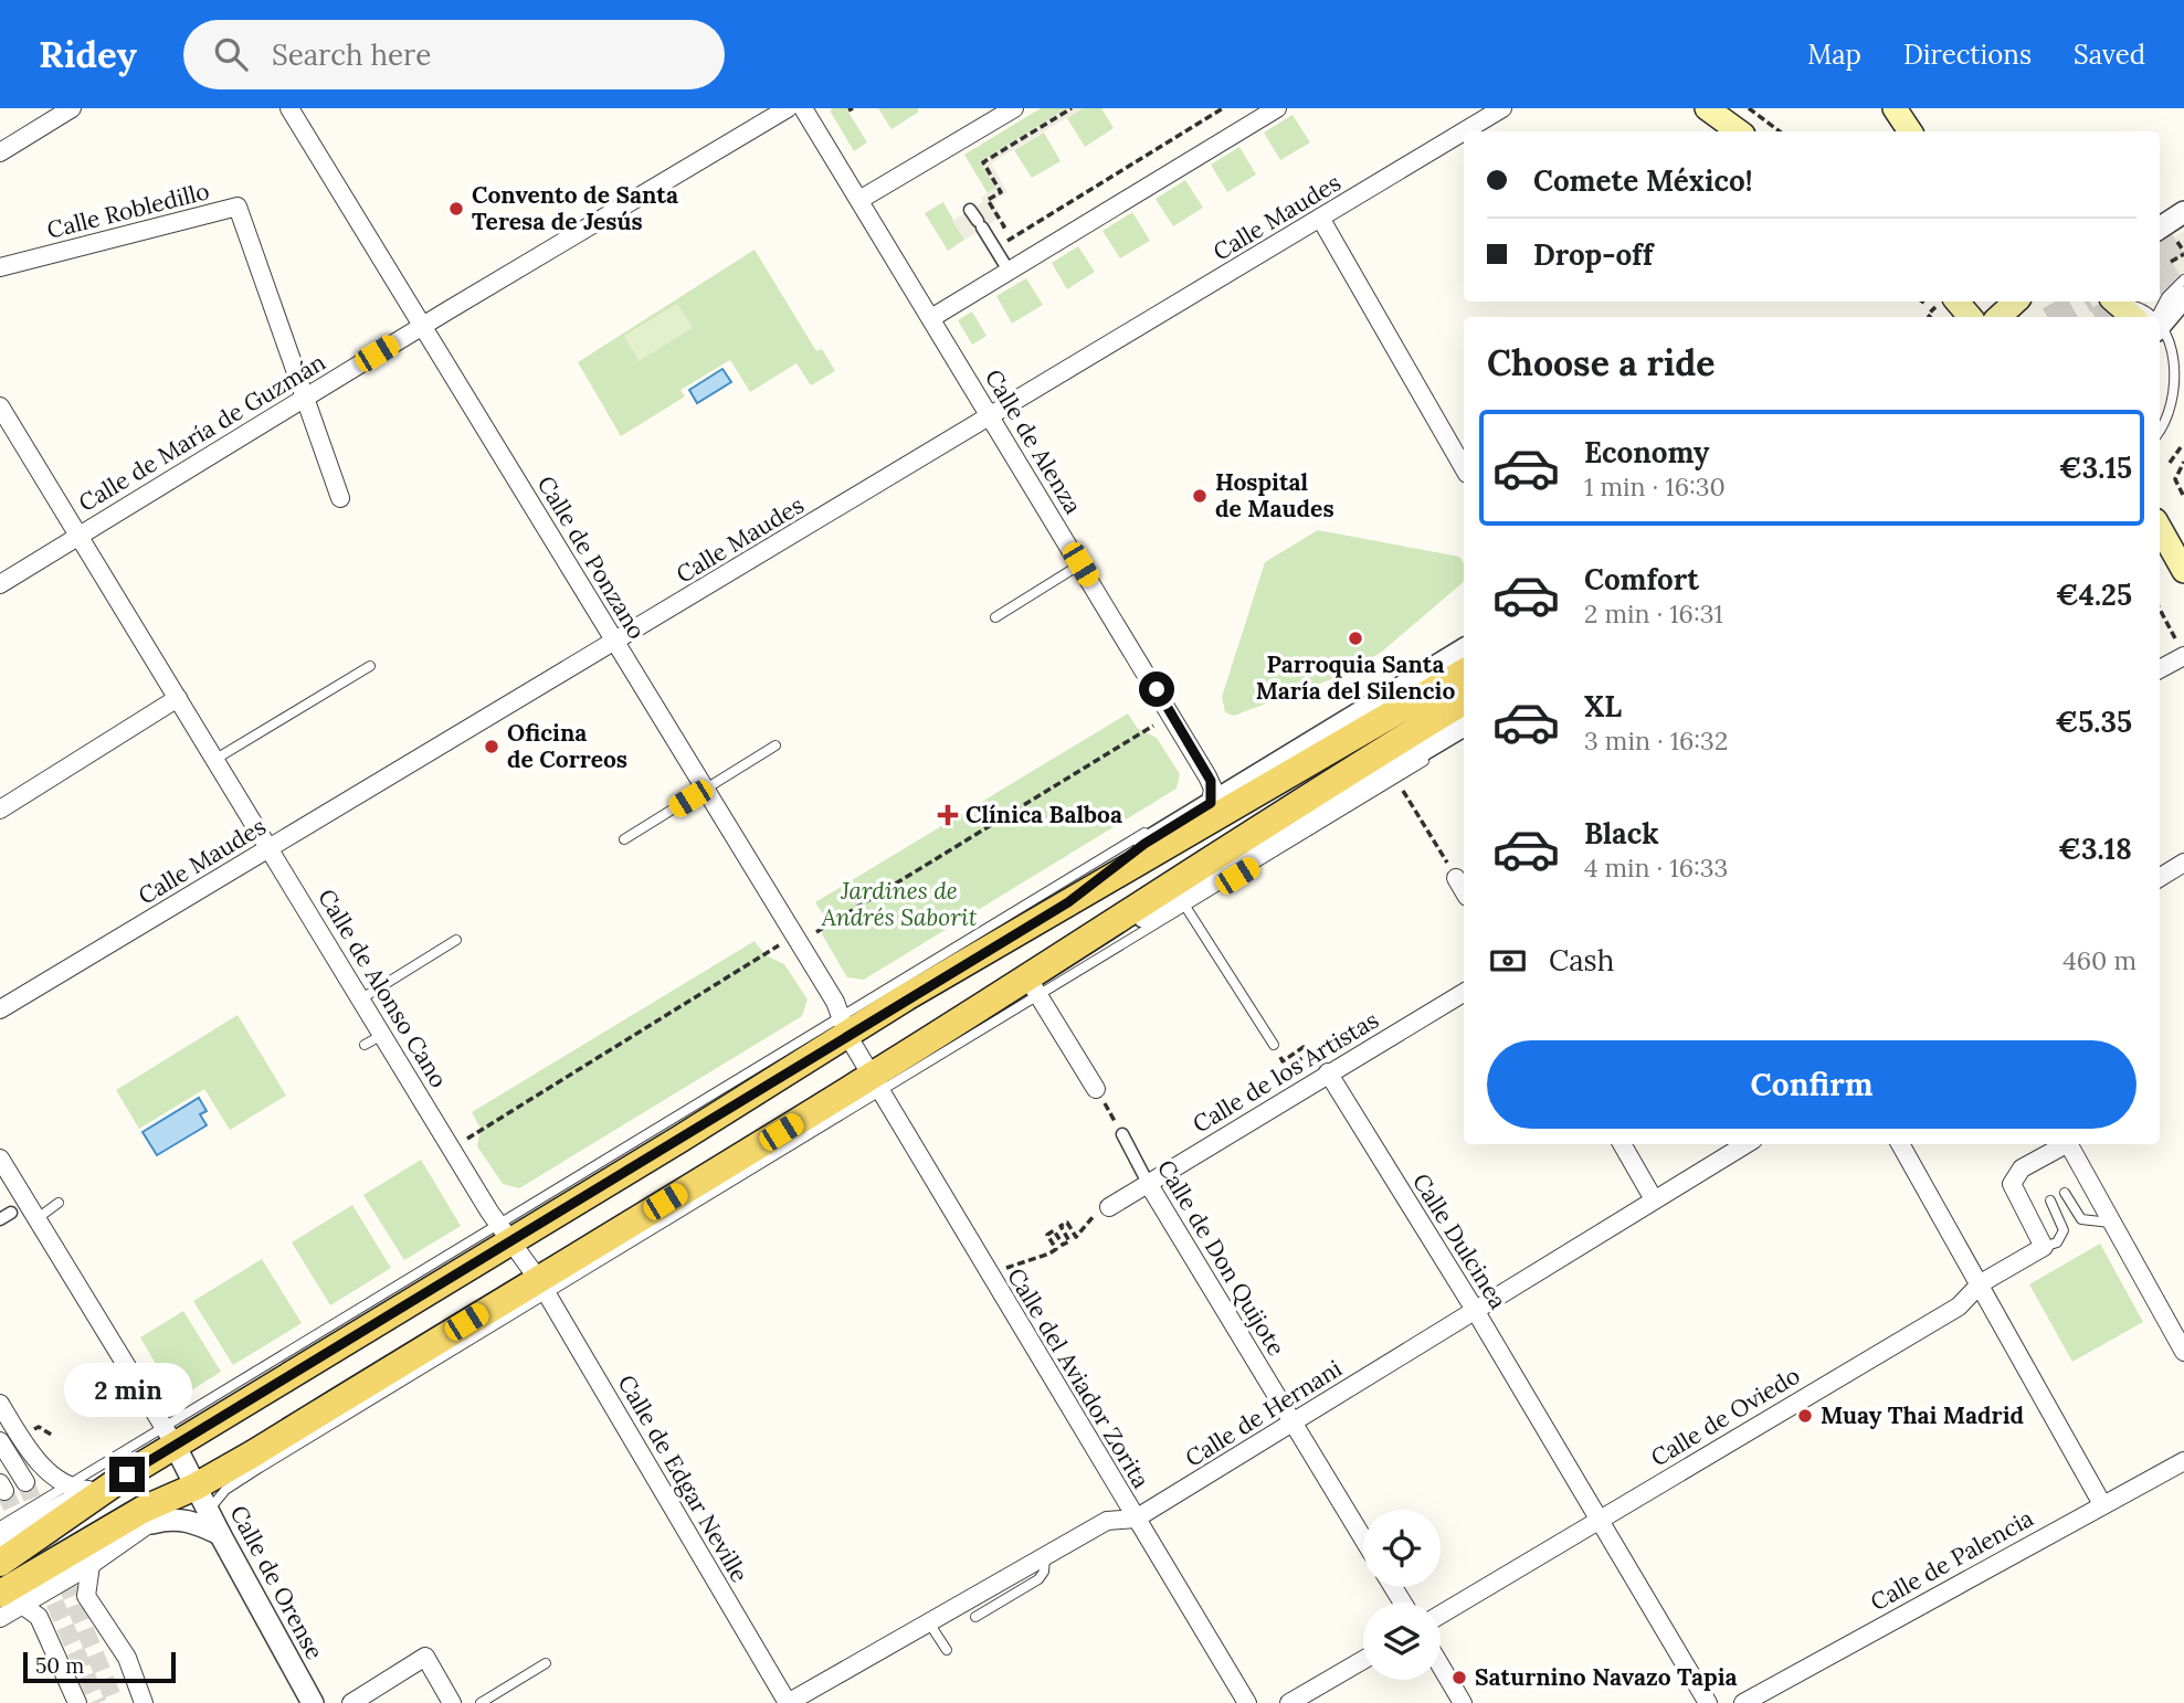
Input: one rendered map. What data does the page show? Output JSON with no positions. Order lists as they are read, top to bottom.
{
  "streets": {
    "street": [
      "Calle Robledillo",
      "Calle Maudes",
      "Calle de María de Guzmán",
      "Calle de Alenza",
      "Calle de Ponzano",
      "Calle de Alonso Cano",
      "Calle de los Artistas",
      "Calle Dulcinea",
      "Calle de Don Quijote",
      "Calle del Aviador Zorita",
      "Calle de Hernani",
      "Calle de Oviedo",
      "Calle de Edgar Neville",
      "Calle de Palencia",
      "Calle de Orense"
    ]
  },
  "crossings": [
    ["Calle Robledillo", "Calle de María de Guzmán"],
    ["Calle Maudes", "Calle de Alenza"],
    ["Calle Maudes", "Calle de Ponzano"],
    ["Calle Maudes", "Calle de Alonso Cano"],
    ["Calle de María de Guzmán", "Calle de Ponzano"],
    ["Calle de María de Guzmán", "Calle de Alonso Cano"],
    ["Calle de Ponzano", "Calle del Aviador Zorita"],
    ["Calle de Alonso Cano", "Calle de Edgar Neville"],
    ["Calle de los Artistas", "Calle Dulcinea"],
    ["Calle de los Artistas", "Calle de Don Quijote"],
    ["Calle Dulcinea", "Calle de Hernani"],
    ["Calle Dulcinea", "Calle de Oviedo"],
    ["Calle de Don Quijote", "Calle de Hernani"],
    ["Calle del Aviador Zorita", "Calle de Hernani"],
    ["Calle de Hernani", "Calle de Edgar Neville"]
  ],
  "parks": ["Jardines de Andrés Saborit"],
  "places": {
    "other": [
      "Convento de Santa Teresa de Jesús",
      "Hospital de Maudes",
      "Parroquia Santa María del Silencio",
      "Oficina de Correos",
      "Muay Thai Madrid",
      "Saturnino Navazo Tapia"
    ],
    "health": ["Clínica Balboa"]
  },
  "scale_bar": "50 m",
  "page": {
    "header": "Ridey",
    "search": "Search here",
    "nav": ["Map", "Directions", "Saved"],
    "banner": ["Comete México!", "Drop-off"],
    "heading": "Choose a ride",
    "list": [
      {
        "name": "Economy",
        "note": "1 min · 16:30",
        "value": "€3.15"
      },
      {
        "name": "Comfort",
        "note": "2 min · 16:31",
        "value": "€4.25"
      },
      {
        "name": "XL",
        "note": "3 min · 16:32",
        "value": "€5.35"
      },
      {
        "name": "Black",
        "note": "4 min · 16:33",
        "value": "€3.18"
      }
    ],
    "pay": ["Cash", "460 m"],
    "buttons": "Confirm",
    "bubble": "2 min",
    "scale": "50 m"
  }
}
